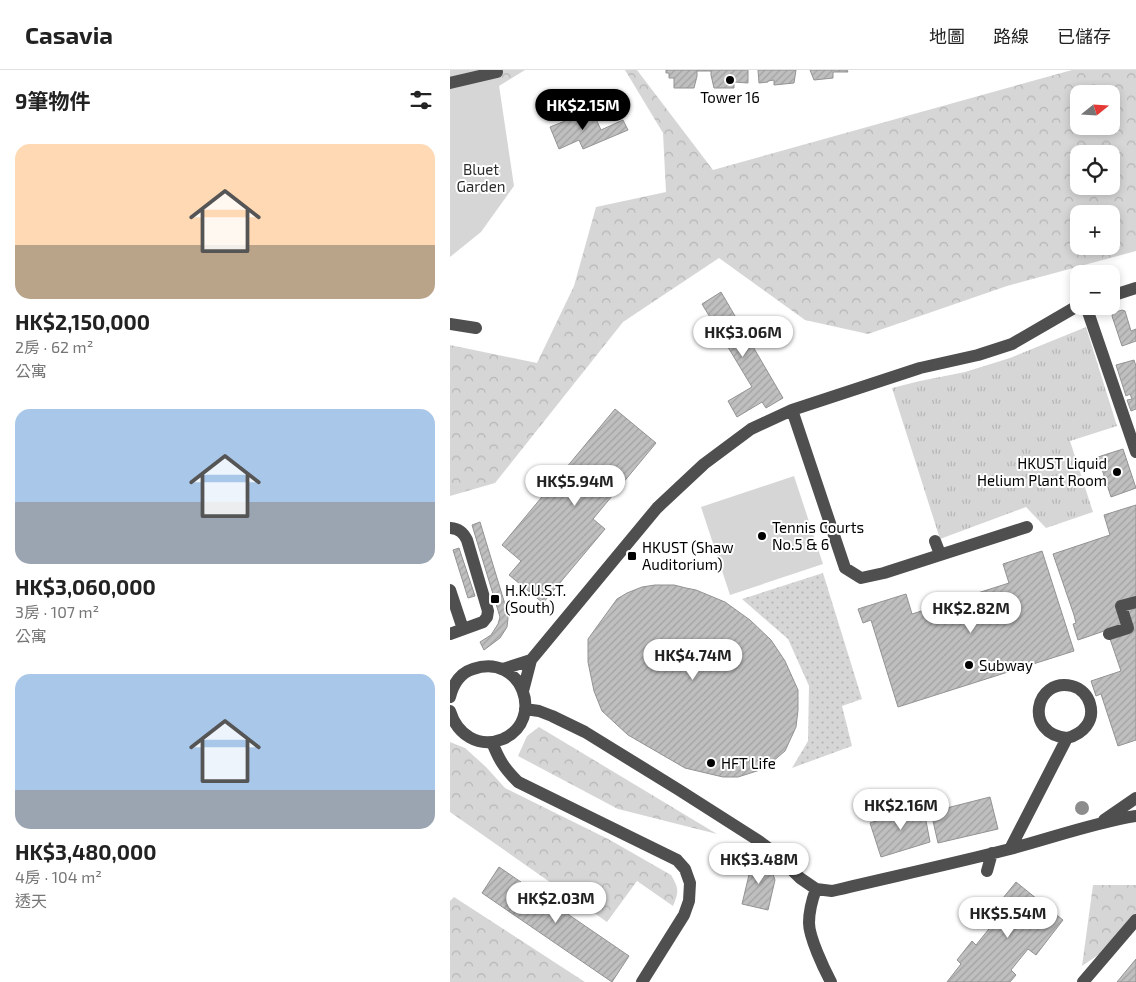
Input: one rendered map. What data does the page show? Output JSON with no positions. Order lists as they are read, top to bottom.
{
  "parks": ["Bluet Garden"],
  "places": {
    "other": [
      "Tower 16",
      "HKUST Liquid Helium Plant Room",
      "Tennis Courts No.5 & 6",
      "Subway",
      "HFT Life"
    ],
    "transit": ["HKUST (Shaw Auditorium)", "H.K.U.S.T. (South)"]
  },
  "north": "right",
  "page": {
    "header": "Casavia",
    "nav": ["地圖", "路線", "已儲存"],
    "heading": "9筆物件",
    "map_buttons": ["+", "−"],
    "price": [
      "HK$2.15M",
      "HK$3.06M",
      "HK$5.94M",
      "HK$2.82M",
      "HK$4.74M",
      "HK$2.16M",
      "HK$3.48M",
      "HK$2.03M",
      "HK$5.54M"
    ],
    "list": [
      {
        "name": "HK$2,150,000",
        "note": "2房 · 62 m² · 公寓"
      },
      {
        "name": "HK$3,060,000",
        "note": "3房 · 107 m² · 公寓"
      },
      {
        "name": "HK$3,480,000",
        "note": "4房 · 104 m² · 透天"
      }
    ]
  }
}
